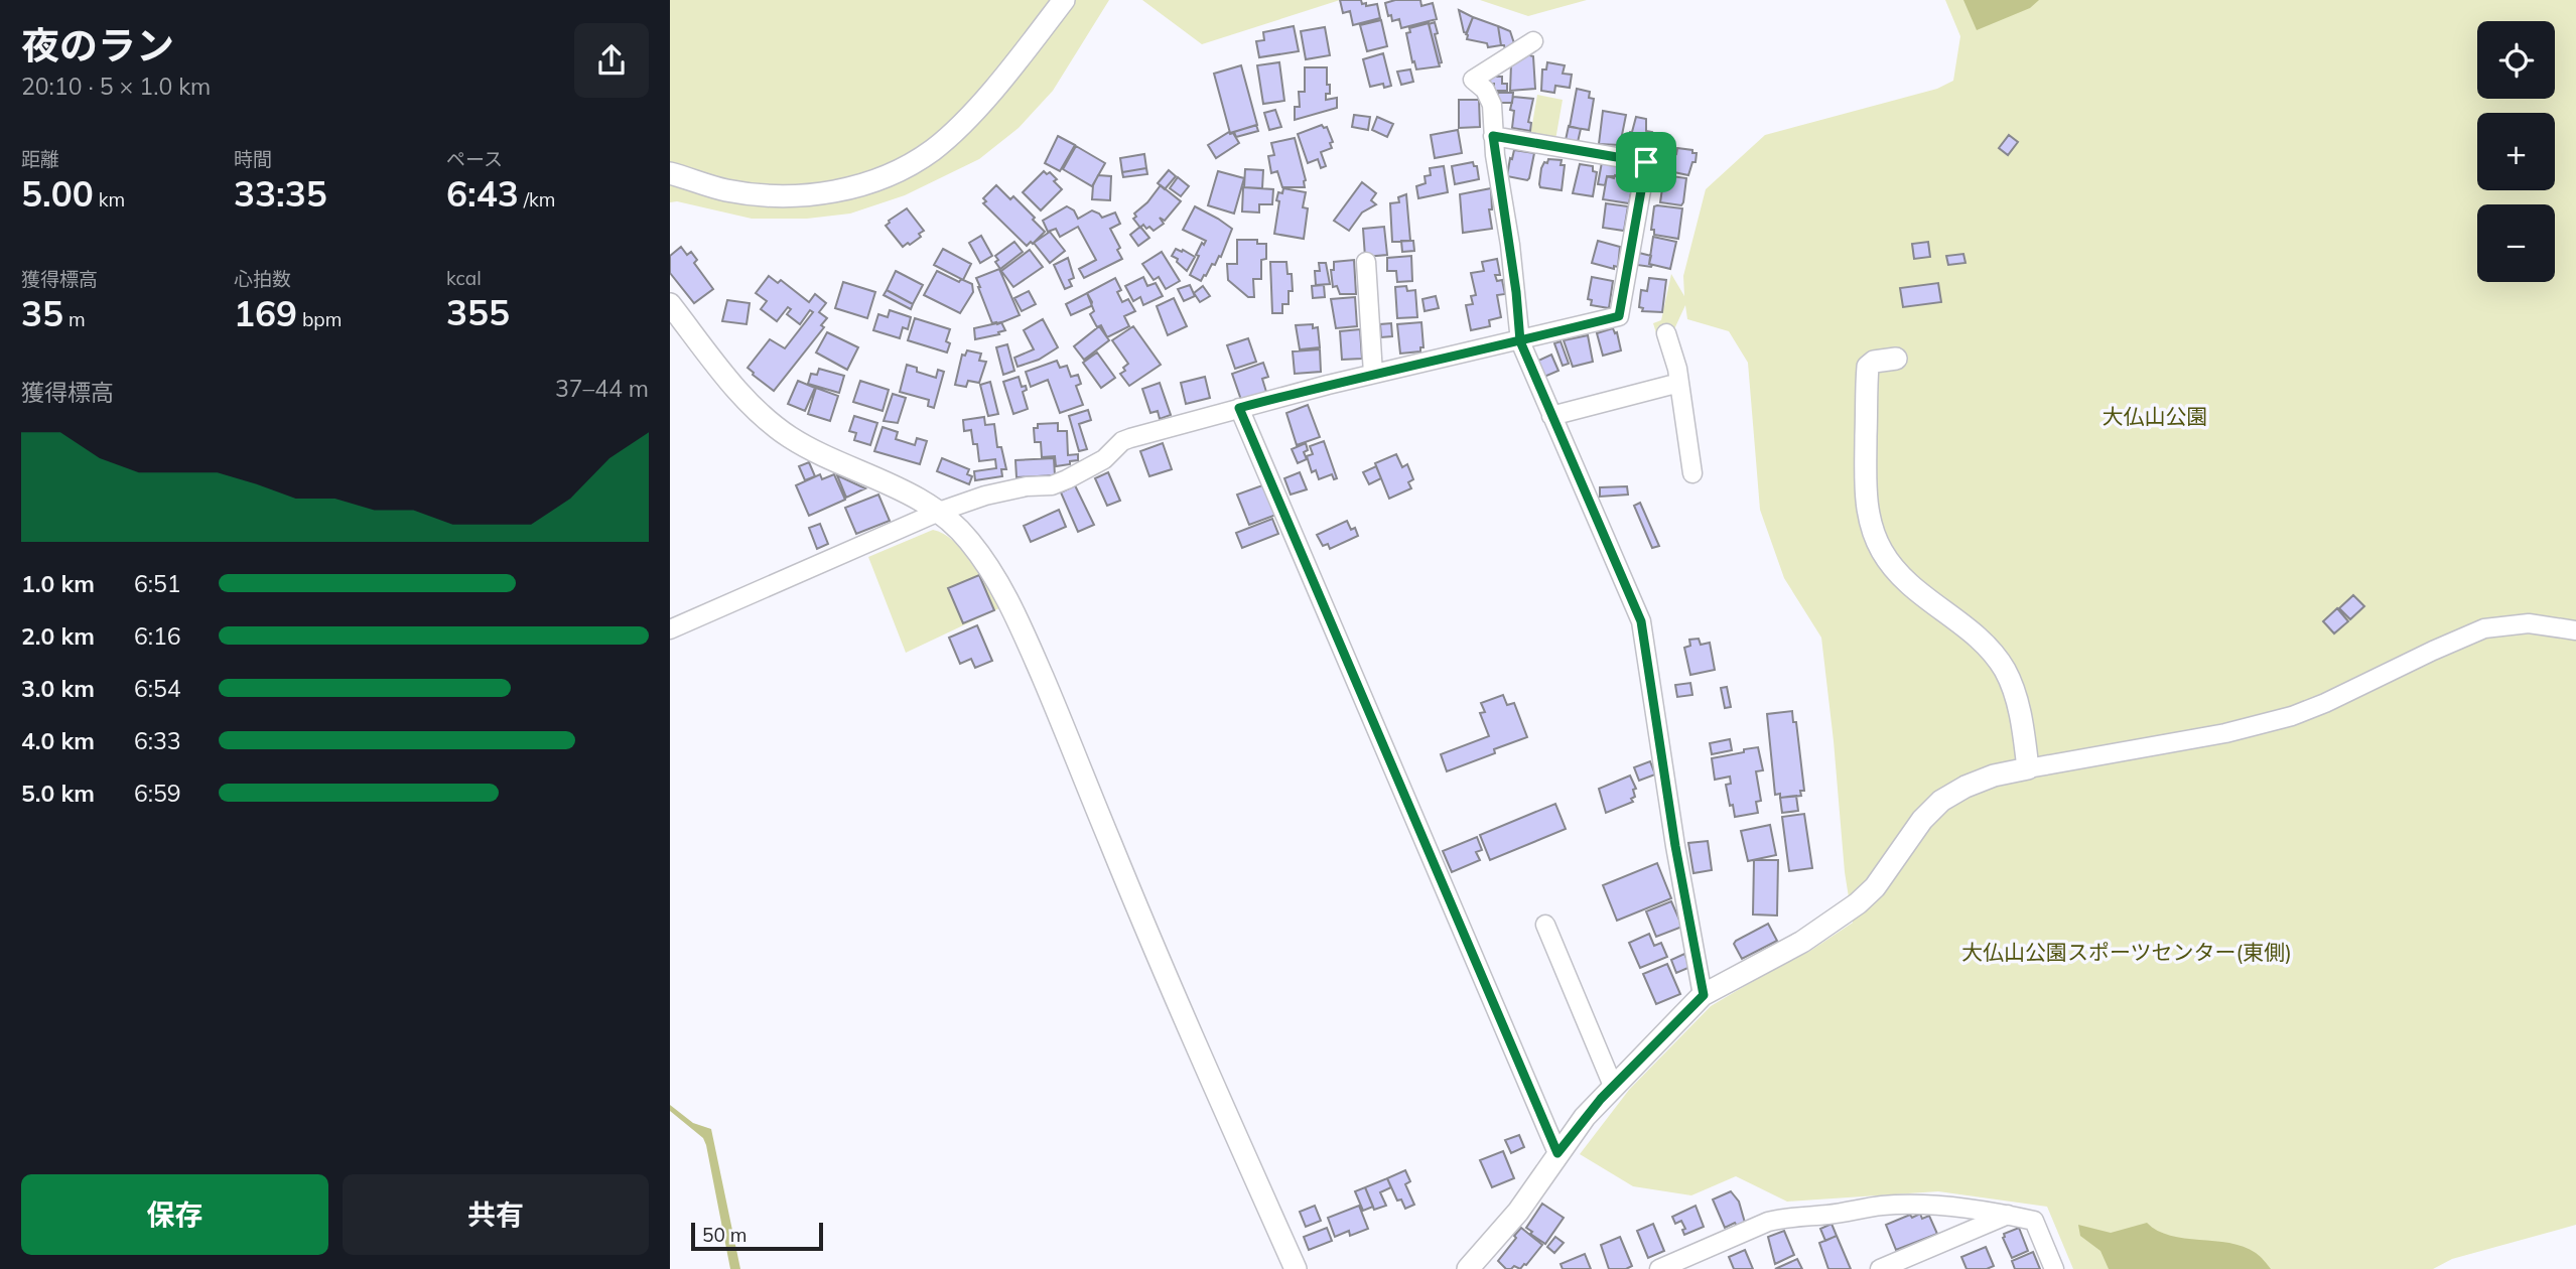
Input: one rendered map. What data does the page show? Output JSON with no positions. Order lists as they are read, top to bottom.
{
  "parks": ["大仏山公園", "大仏山公園スポーツセンター(東側)"],
  "scale_bar": "50 m",
  "page": {
    "heading": ["夜のラン", "20:10 · 5 × 1.0 km"],
    "map_buttons": ["+", "−"],
    "stats": [
      ["距離", "5.00 km"],
      ["時間", "33:35"],
      ["ペース", "6:43 /km"],
      ["獲得標高", "35 m"],
      ["心拍数", "169 bpm"],
      ["kcal", "355"]
    ],
    "chart": ["獲得標高", "37–44 m"],
    "list": [
      {
        "name": "1.0 km",
        "note": "6:51"
      },
      {
        "name": "2.0 km",
        "note": "6:16"
      },
      {
        "name": "3.0 km",
        "note": "6:54"
      },
      {
        "name": "4.0 km",
        "note": "6:33"
      },
      {
        "name": "5.0 km",
        "note": "6:59"
      }
    ],
    "buttons": ["保存", "共有"],
    "scale": "50 m"
  }
}
